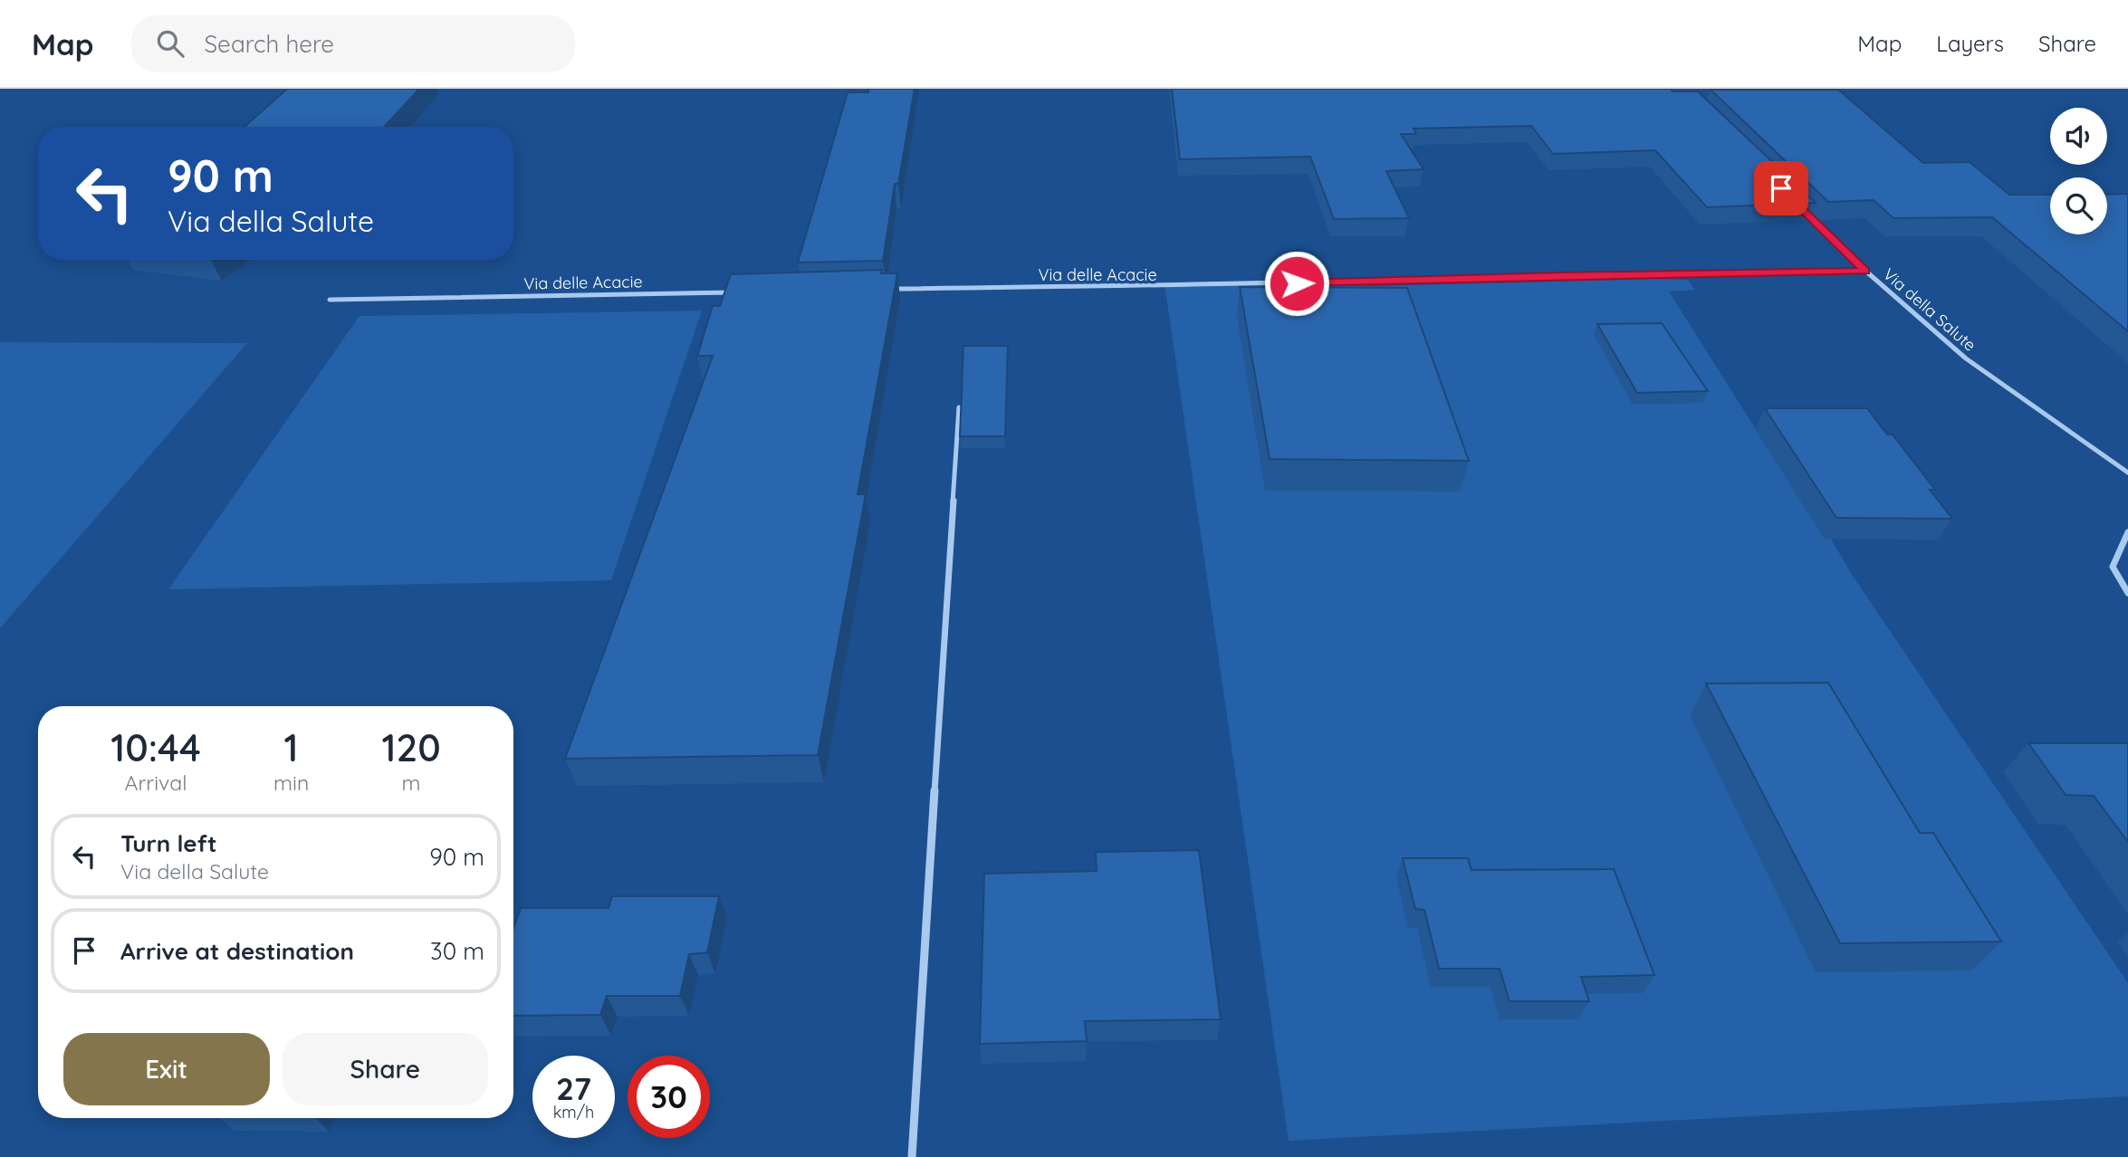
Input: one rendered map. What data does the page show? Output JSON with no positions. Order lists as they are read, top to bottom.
{
  "streets": {
    "street": ["Via delle Acacie", "Via della Salute"]
  },
  "crossings": [
    ["Via delle Acacie", "Via della Salute"]
  ],
  "page": {
    "header": "Map",
    "search": "Search here",
    "nav": ["Map", "Layers", "Share"],
    "turn": ["90 m", "Via della Salute"],
    "eta": [
      "10:44",
      "Arrival",
      "1",
      "min",
      "120",
      "m"
    ],
    "list": [
      {
        "name": "Turn left",
        "note": "Via della Salute",
        "value": "90 m"
      },
      {
        "name": "Arrive at destination",
        "value": "30 m"
      }
    ],
    "buttons": ["Exit", "Share"],
    "speed": "27 km/h",
    "limit": "30"
  }
}
